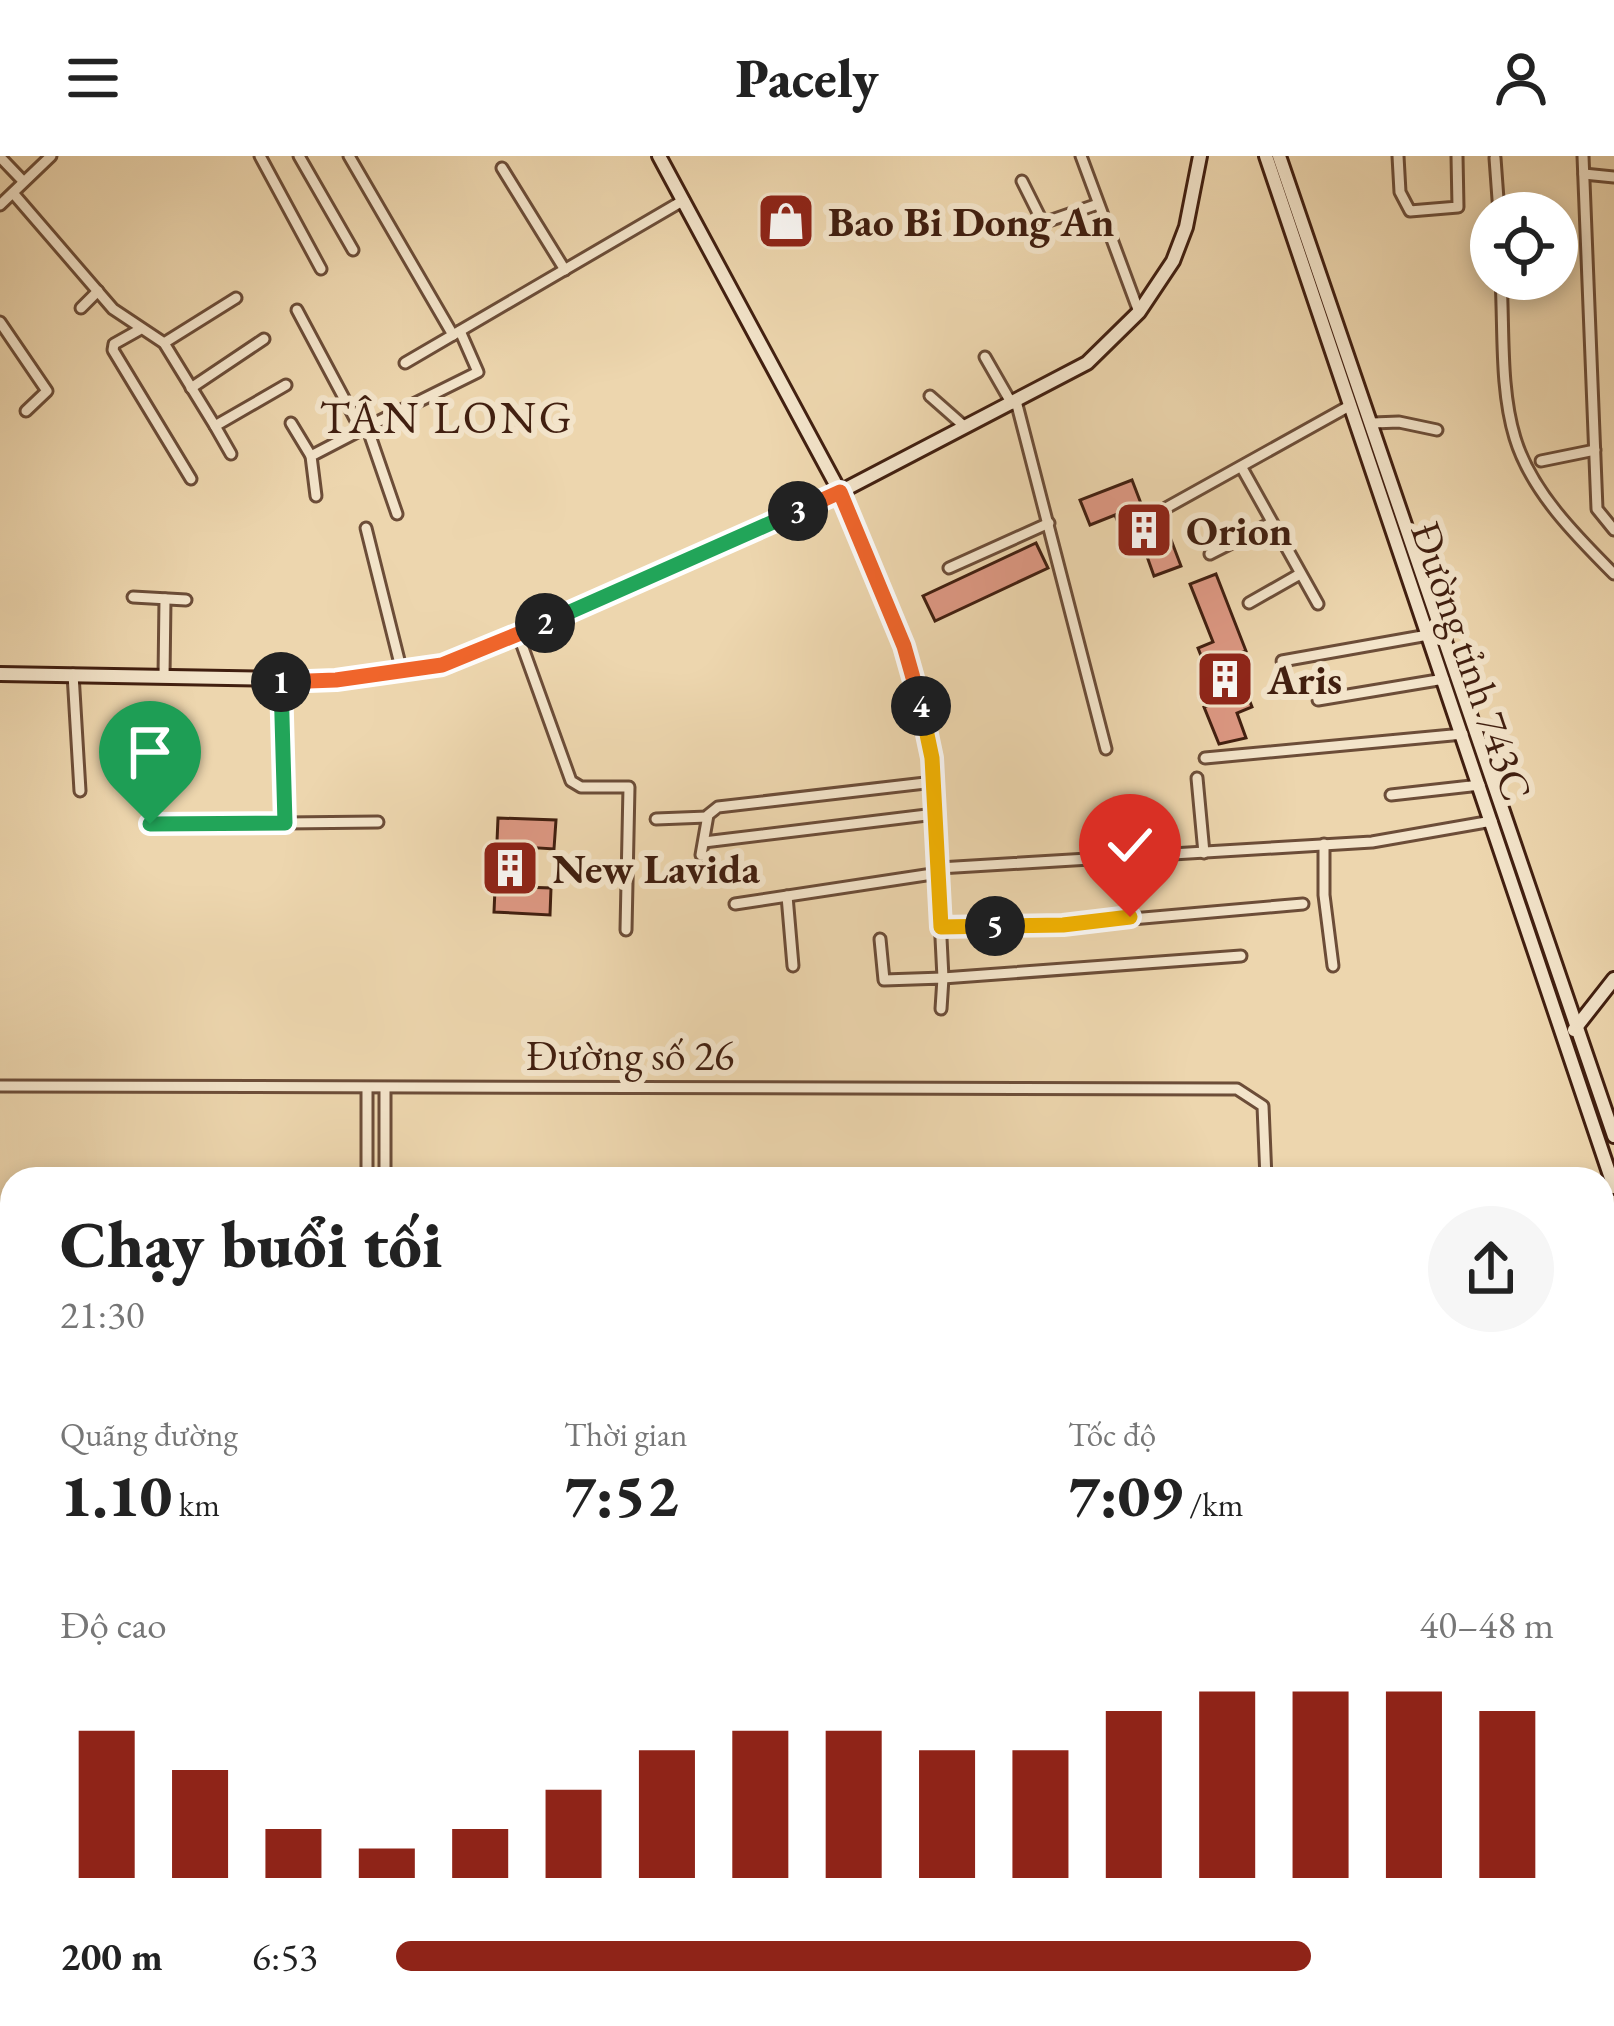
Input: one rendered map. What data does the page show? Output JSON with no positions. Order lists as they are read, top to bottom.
{
  "streets": {
    "main road": ["Đường tỉnh 743C"],
    "street": ["Đường số 26"]
  },
  "districts": ["TÂN LONG"],
  "places": {
    "shop": ["Bao Bi Dong An"],
    "building": ["Orion", "Aris", "New Lavida"]
  },
  "page": {
    "header": "Pacely",
    "pins": [
      "3",
      "2",
      "1",
      "4",
      "5"
    ],
    "heading": ["Chạy buổi tối", "21:30"],
    "stats": [
      ["Quãng đường", "1.10 km"],
      ["Thời gian", "7:52"],
      ["Tốc độ", "7:09 /km"]
    ],
    "chart": ["Độ cao", "40–48 m"],
    "list": [
      {
        "name": "200 m",
        "note": "6:53"
      }
    ]
  }
}
